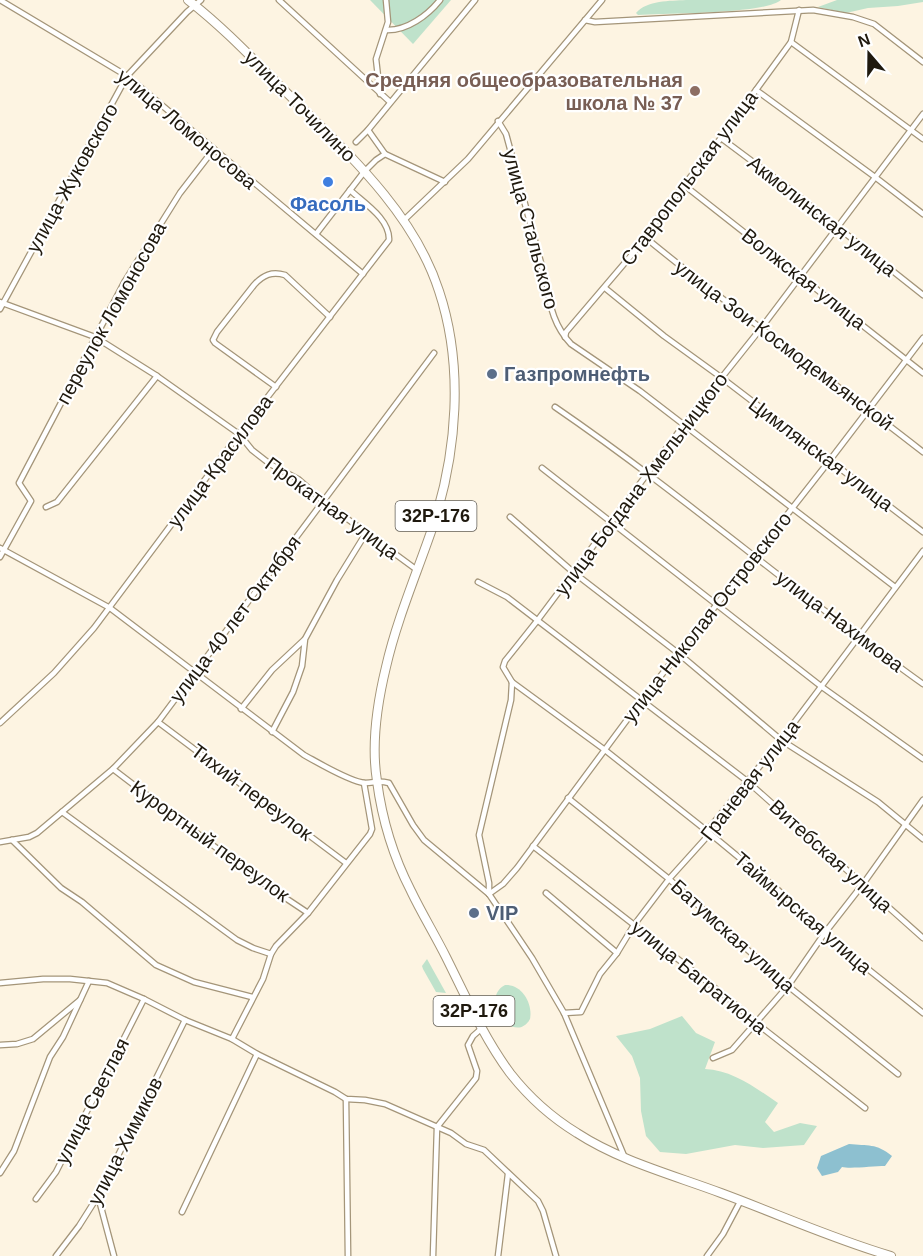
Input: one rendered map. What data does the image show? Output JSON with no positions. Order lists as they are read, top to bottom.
{
  "streets": {
    "main road": ["улица Точилино", "32Р-176"],
    "street": [
      "улица Ломоносова",
      "улица Жуковского",
      "Ставропольская улица",
      "Акмолинская улица",
      "улица Стальского",
      "Волжская улица",
      "переулок Ломоносова",
      "улица Зои Космодемьянской",
      "Цимлянская улица",
      "улица Красилова",
      "улица Богдана Хмельницкого",
      "Прокатная улица",
      "улица Николая Островского",
      "улица 40 лет Октября",
      "улица Нахимова",
      "Граневая улица",
      "Тихий переулок",
      "Курортный переулок",
      "Витебская улица",
      "Таймырская улица",
      "Батумская улица",
      "улица Багратиона",
      "улица Светлая",
      "улица Химиков"
    ]
  },
  "crossings": [
    ["улица Точилино", "улица Жуковского"],
    ["улица Точилино", "32Р-176"],
    ["улица Ломоносова", "улица Жуковского"],
    ["улица Ломоносова", "переулок Ломоносова"],
    ["улица Ломоносова", "улица Красилова"],
    ["улица Жуковского", "Прокатная улица"],
    ["Ставропольская улица", "Акмолинская улица"],
    ["Ставропольская улица", "улица Стальского"],
    ["Ставропольская улица", "Волжская улица"],
    ["Ставропольская улица", "улица Зои Космодемьянской"],
    ["Ставропольская улица", "Цимлянская улица"],
    ["Акмолинская улица", "улица Богдана Хмельницкого"],
    ["Волжская улица", "улица Богдана Хмельницкого"],
    ["Волжская улица", "улица Николая Островского"],
    ["переулок Ломоносова", "Прокатная улица"],
    ["улица Зои Космодемьянской", "улица Богдана Хмельницкого"],
    ["улица Зои Космодемьянской", "улица Николая Островского"],
    ["Цимлянская улица", "улица Богдана Хмельницкого"],
    ["Цимлянская улица", "улица Николая Островского"],
    ["улица Красилова", "Прокатная улица"],
    ["улица Богдана Хмельницкого", "улица Николая Островского"],
    ["улица Богдана Хмельницкого", "улица Нахимова"],
    ["улица Богдана Хмельницкого", "Витебская улица"],
    ["улица Богдана Хмельницкого", "Таймырская улица"],
    ["Прокатная улица", "32Р-176"],
    ["Прокатная улица", "улица 40 лет Октября"],
    ["улица Николая Островского", "улица Нахимова"],
    ["улица Николая Островского", "Витебская улица"],
    ["улица Николая Островского", "Таймырская улица"],
    ["улица Николая Островского", "Батумская улица"],
    ["улица Николая Островского", "улица Багратиона"],
    ["улица 40 лет Октября", "Тихий переулок"],
    ["улица 40 лет Октября", "Курортный переулок"],
    ["улица Нахимова", "Граневая улица"],
    ["Граневая улица", "Витебская улица"],
    ["Граневая улица", "Таймырская улица"],
    ["Граневая улица", "Батумская улица"],
    ["Граневая улица", "улица Багратиона"]
  ],
  "places": [
    "Средняя общеобразовательная школа № 37",
    "Фасоль",
    "Газпромнефть",
    "VIP"
  ],
  "north": "top"
}
